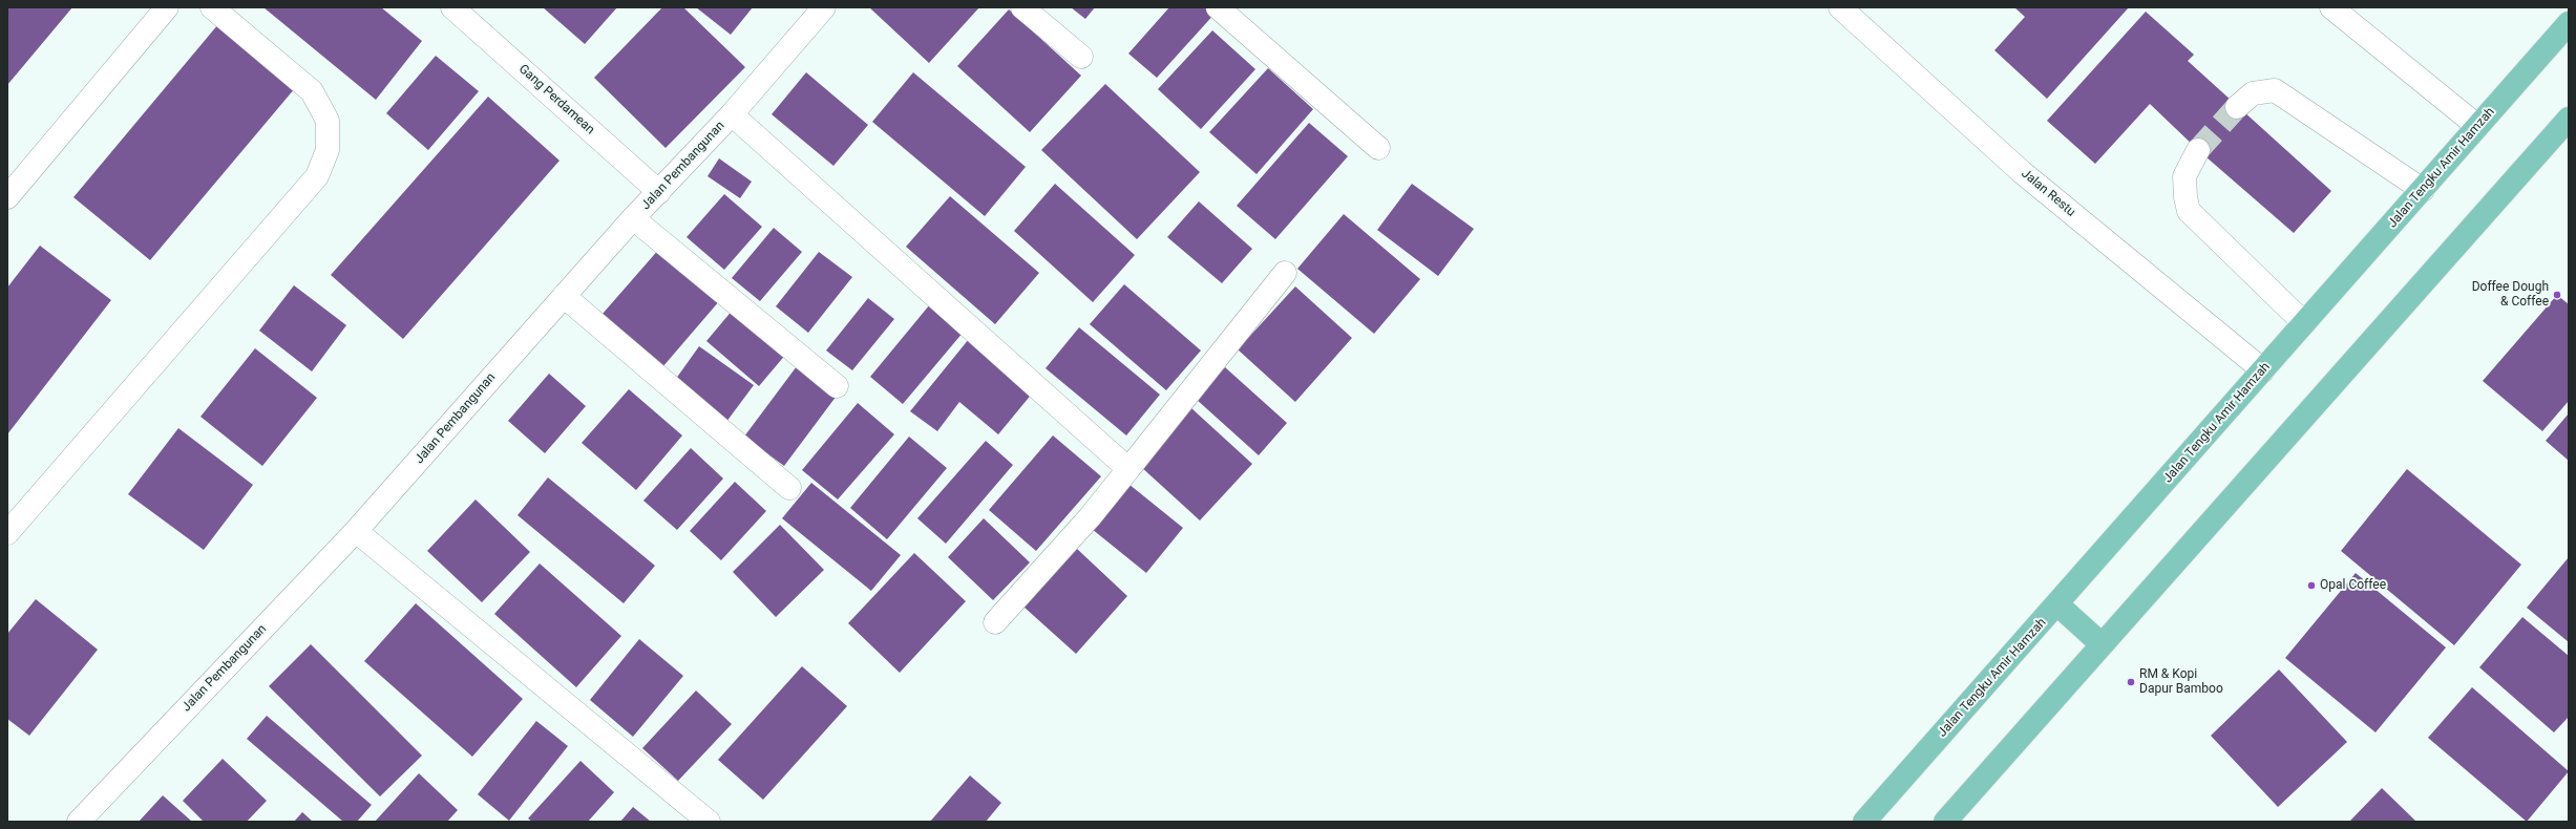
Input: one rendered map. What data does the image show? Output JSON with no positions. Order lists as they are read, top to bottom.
{
  "streets": {
    "main road": ["Jalan Tengku Amir Hamzah"],
    "street": ["Gang Perdamean", "Jalan Pembangunan", "Jalan Restu"]
  },
  "crossings": [
    ["Gang Perdamean", "Jalan Pembangunan"],
    ["Jalan Tengku Amir Hamzah", "Jalan Restu"]
  ],
  "places": ["Doffee Dough & Coffee", "Opal Coffee", "RM & Kopi Dapur Bamboo"]
}
